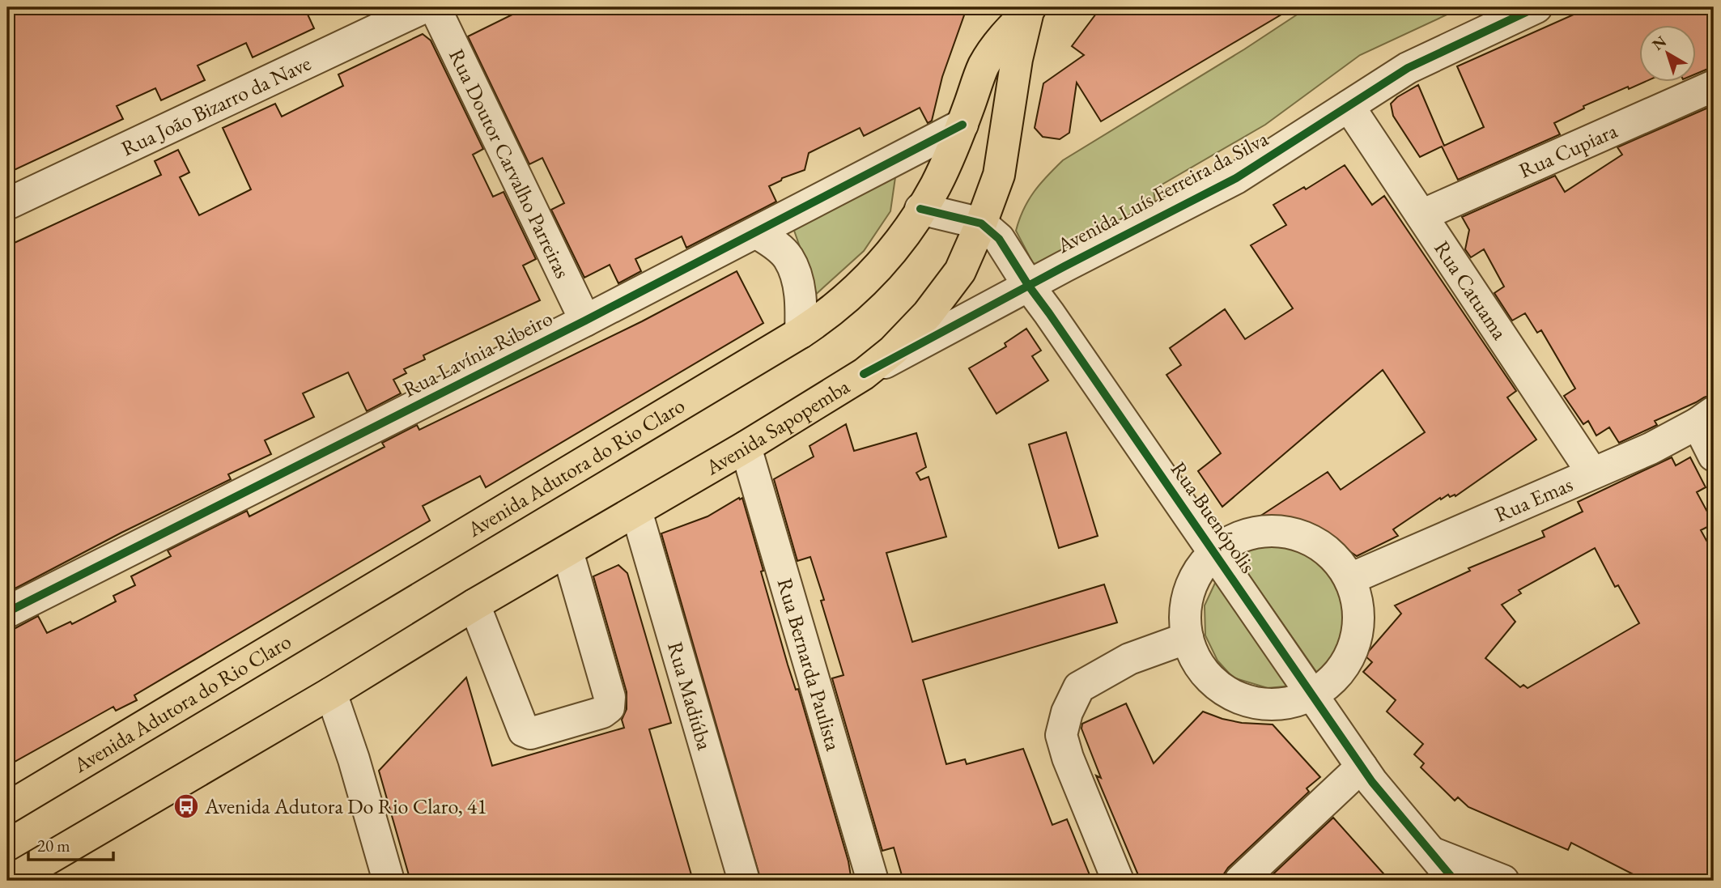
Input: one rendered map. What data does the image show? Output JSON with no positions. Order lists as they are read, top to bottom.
{
  "streets": {
    "main road": ["Avenida Sapopemba", "Avenida Adutora do Rio Claro"],
    "street": [
      "Rua João Bizarro da Nave",
      "Rua Cupiara",
      "Rua Doutor Carvalho Parreiras",
      "Avenida Luís Ferreira da Silva",
      "Rua Catuama",
      "Rua Lavínia Ribeiro",
      "Rua Emas",
      "Rua Buenópolis",
      "Rua Bernarda Paulista",
      "Rua Madiúba"
    ]
  },
  "crossings": [
    ["Rua Cupiara", "Rua Catuama"],
    ["Rua Doutor Carvalho Parreiras", "Rua Lavínia Ribeiro"],
    ["Avenida Luís Ferreira da Silva", "Rua Catuama"],
    ["Avenida Luís Ferreira da Silva", "Avenida Sapopemba"],
    ["Avenida Luís Ferreira da Silva", "Rua Buenópolis"],
    ["Rua Catuama", "Rua Emas"],
    ["Rua Lavínia Ribeiro", "Avenida Adutora do Rio Claro"],
    ["Avenida Sapopemba", "Avenida Adutora do Rio Claro"],
    ["Avenida Sapopemba", "Rua Buenópolis"],
    ["Avenida Sapopemba", "Rua Bernarda Paulista"],
    ["Avenida Sapopemba", "Rua Madiúba"]
  ],
  "places": {
    "bus stop": ["Avenida Adutora Do Rio Claro, 41"]
  },
  "scale_bar": "20 m",
  "north": "top left"
}
